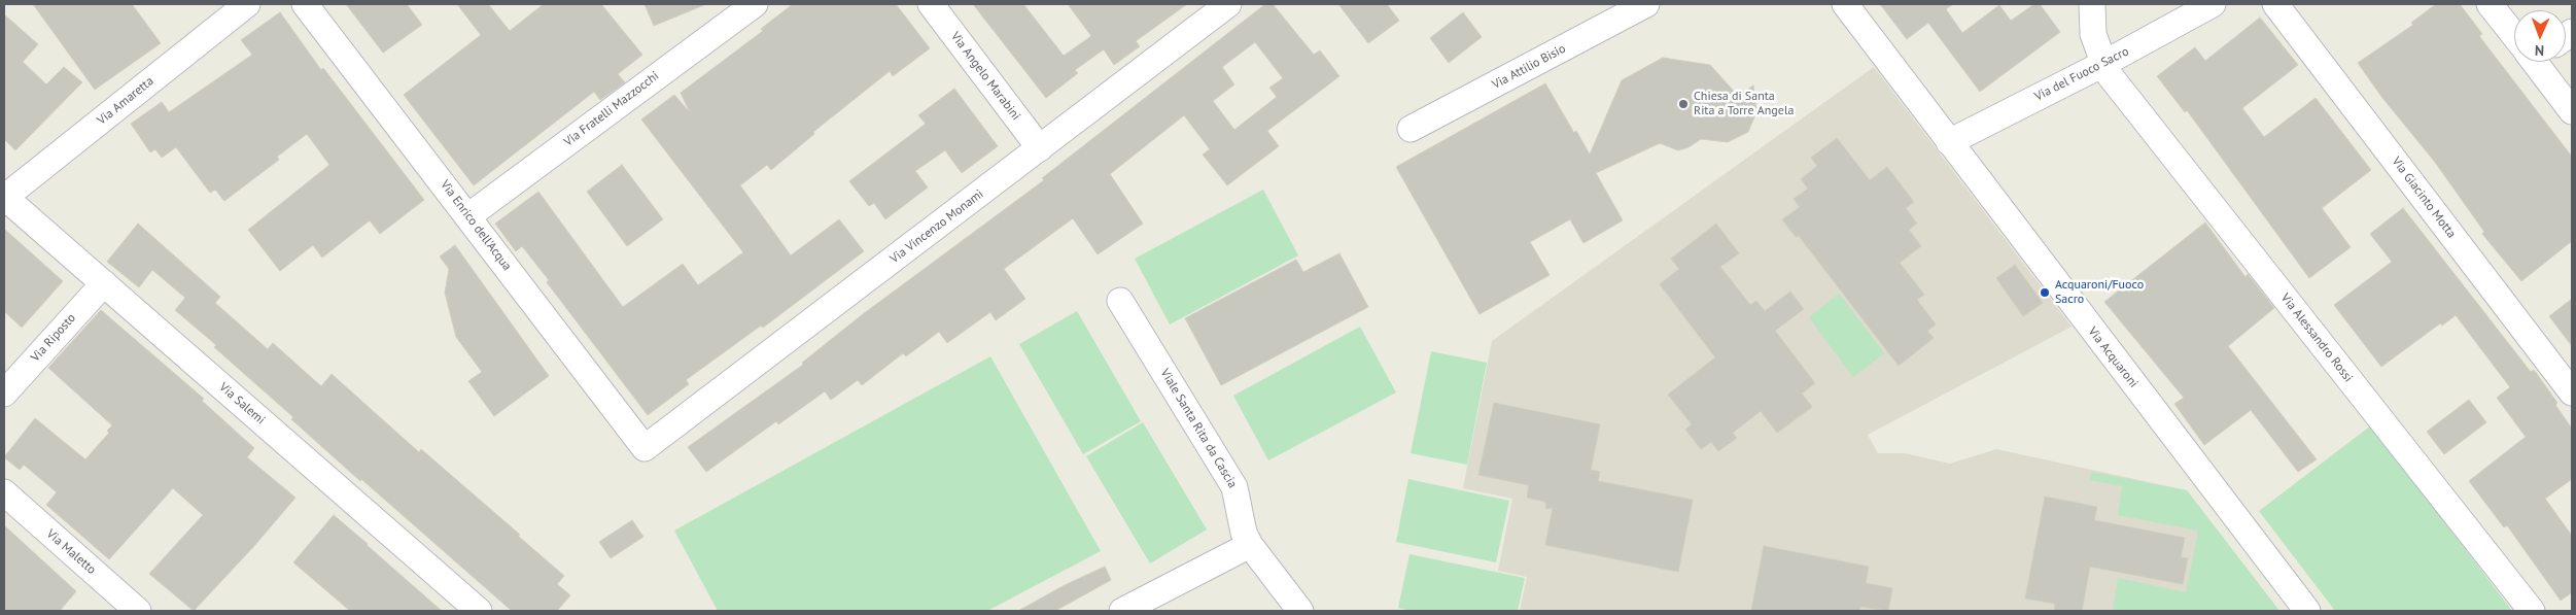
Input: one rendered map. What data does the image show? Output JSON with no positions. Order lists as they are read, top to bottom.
{
  "streets": {
    "street": [
      "Via Attilio Bisio",
      "Via del Fuoco Sacro",
      "Via Angelo Marabini",
      "Via Amaretta",
      "Via Fratelli Mazzocchi",
      "Via Giacinto Motta",
      "Via Enrico dell'Acqua",
      "Via Vincenzo Monamì",
      "Via Riposto",
      "Via Alessandro Rossi",
      "Via Acquaroni",
      "Via Salemi",
      "Viale Santa Rita da Cascia",
      "Via Maletto"
    ]
  },
  "crossings": [
    ["Via del Fuoco Sacro", "Via Alessandro Rossi"],
    ["Via del Fuoco Sacro", "Via Acquaroni"],
    ["Via Angelo Marabini", "Via Vincenzo Monamì"],
    ["Via Amaretta", "Via Salemi"],
    ["Via Fratelli Mazzocchi", "Via Enrico dell'Acqua"],
    ["Via Enrico dell'Acqua", "Via Vincenzo Monamì"],
    ["Via Riposto", "Via Salemi"]
  ],
  "places": ["Chiesa di Santa Rita a Torre Angela", "Acquaroni/Fuoco Sacro"],
  "north": "bottom"
}
